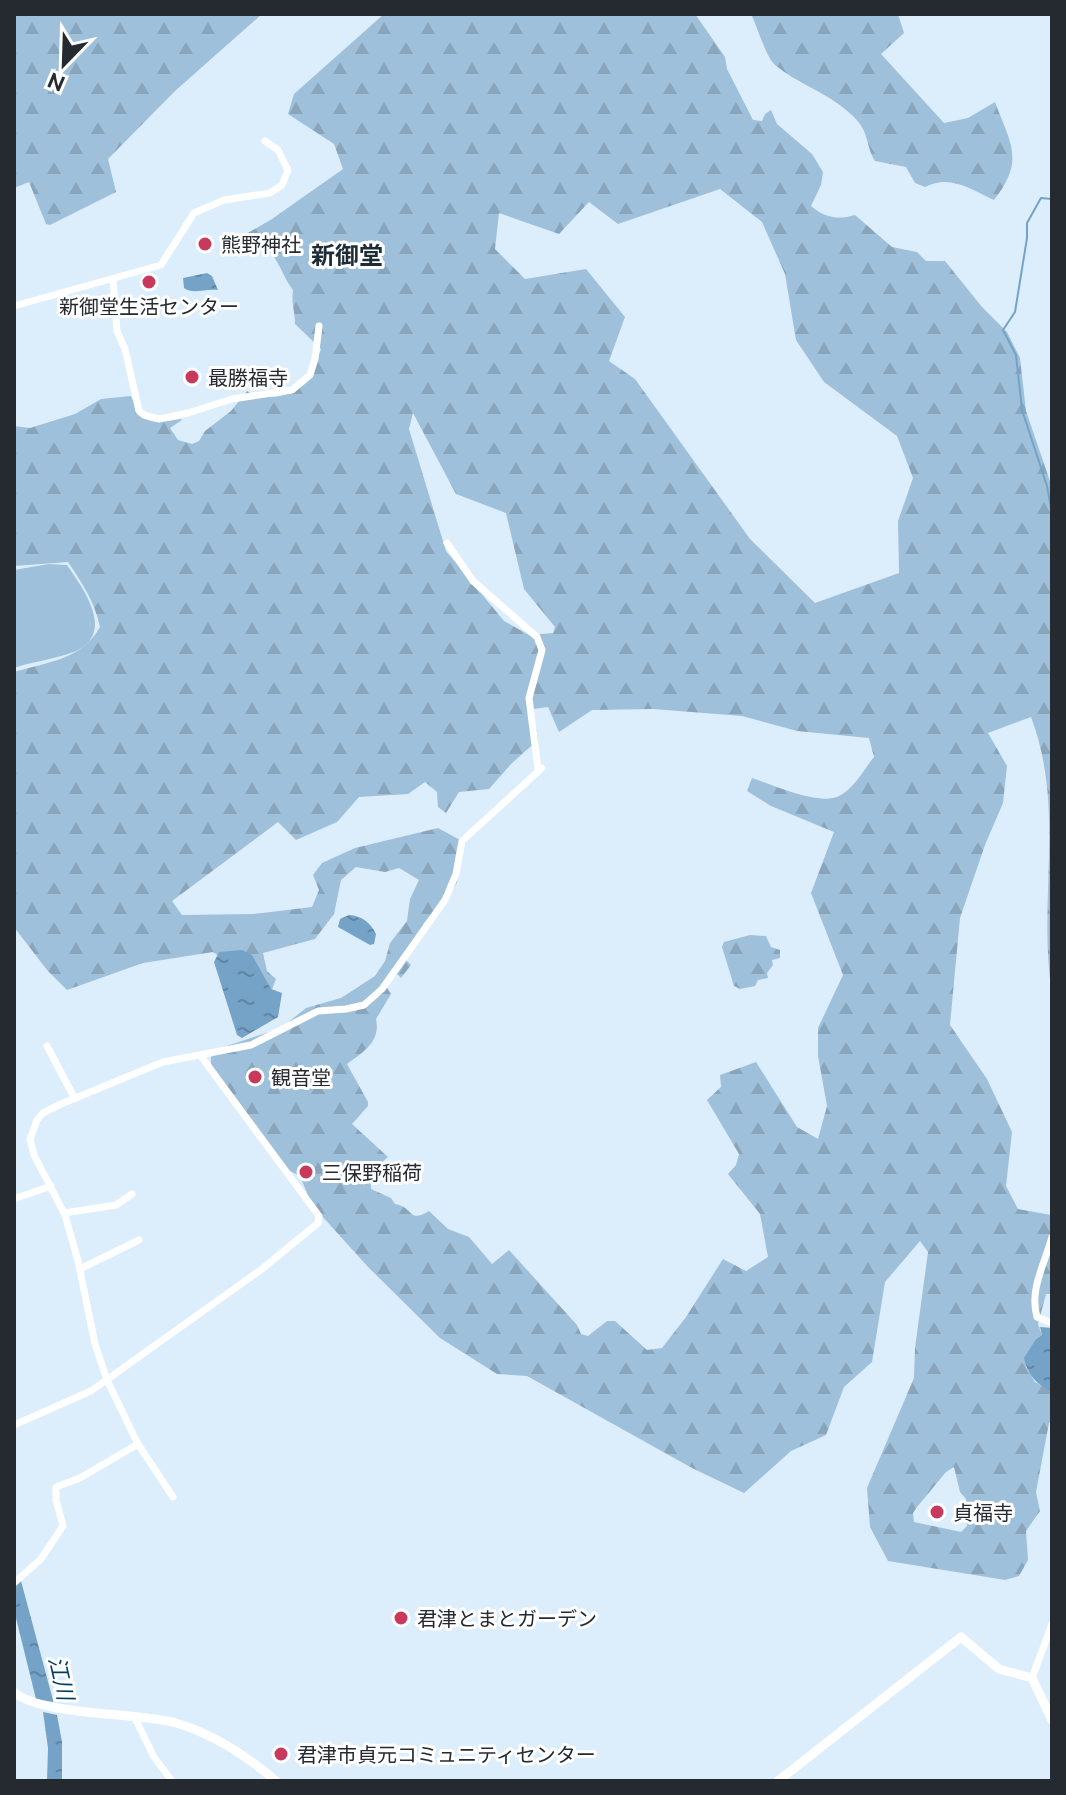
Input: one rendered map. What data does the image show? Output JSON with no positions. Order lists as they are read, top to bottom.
{
  "districts": ["新御堂"],
  "water": ["江川"],
  "places": [
    "熊野神社",
    "新御堂生活センター",
    "最勝福寺",
    "観音堂",
    "三保野稲荷",
    "貞福寺",
    "君津とまとガーデン",
    "君津市貞元コミュニティセンター"
  ],
  "north": "bottom left"
}
